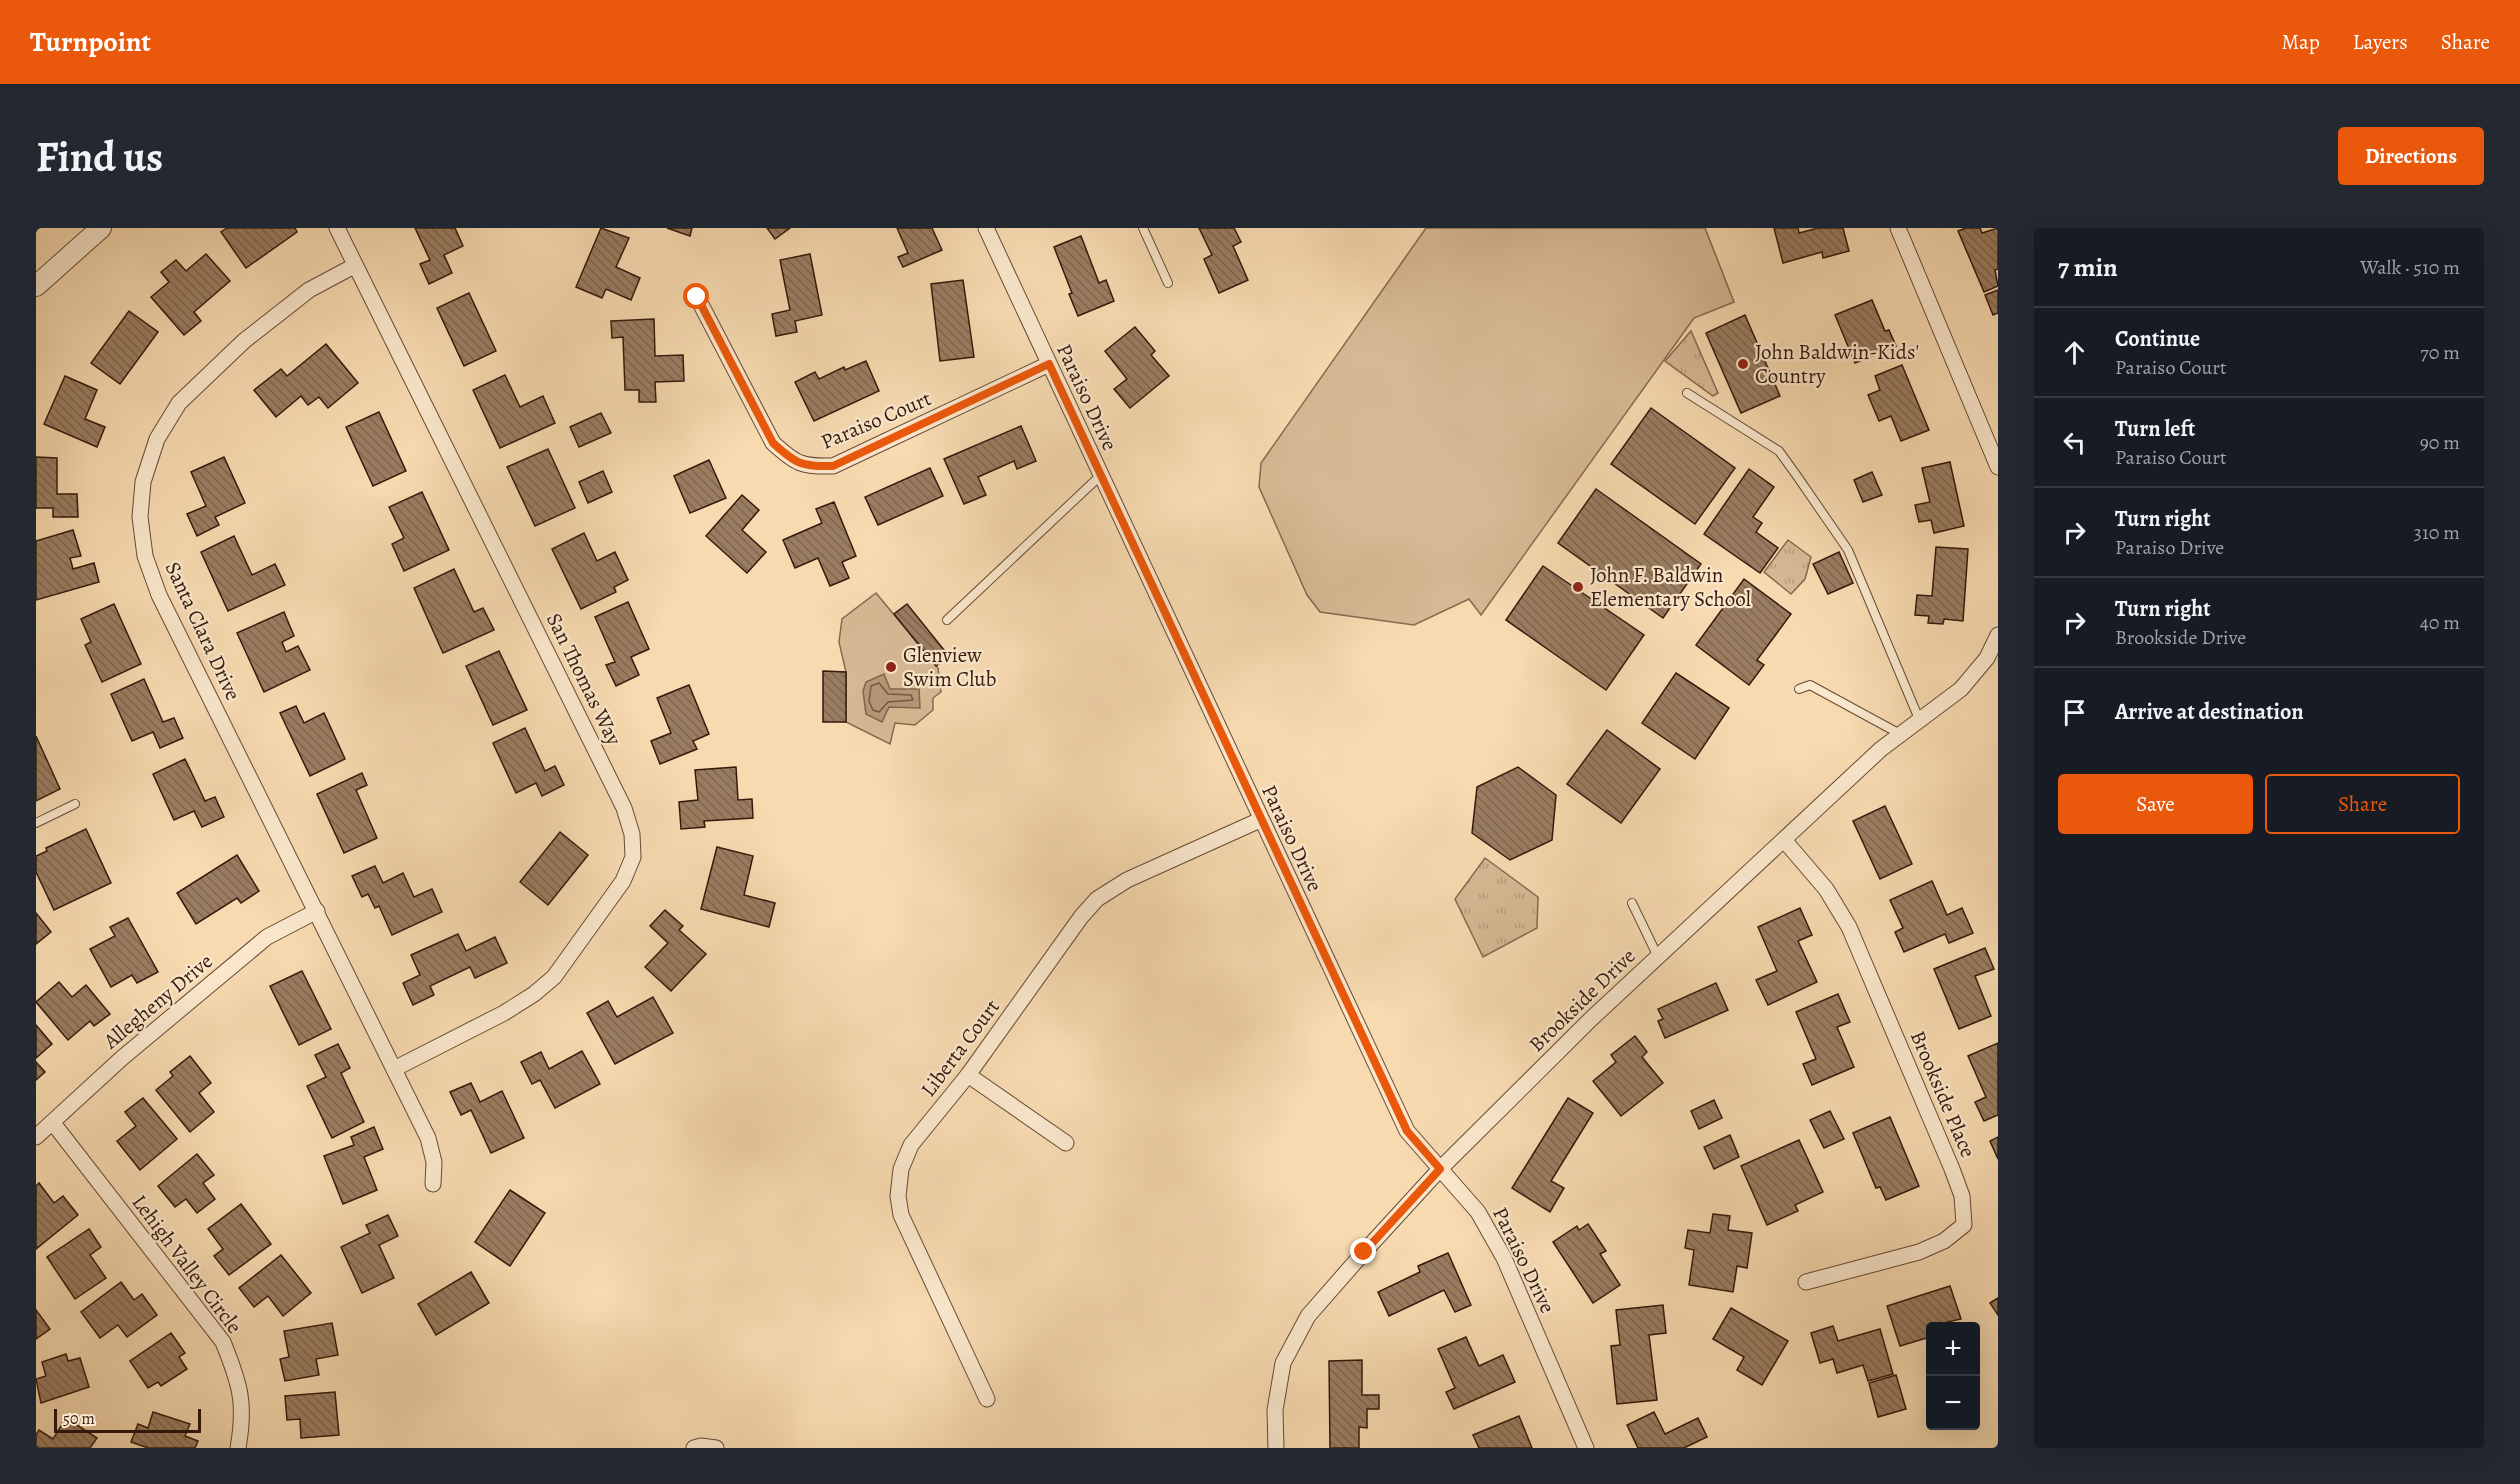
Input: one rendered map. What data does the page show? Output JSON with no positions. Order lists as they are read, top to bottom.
{
  "streets": {
    "street": [
      "Paraiso Drive",
      "Paraiso Court",
      "Santa Clara Drive",
      "San Thomas Way",
      "Brookside Drive",
      "Allegheny Drive",
      "Liberta Court",
      "Brookside Place",
      "Lehigh Valley Circle"
    ]
  },
  "crossings": [
    ["Paraiso Drive", "Paraiso Court"],
    ["Paraiso Drive", "Brookside Drive"],
    ["Paraiso Drive", "Liberta Court"],
    ["Santa Clara Drive", "San Thomas Way"],
    ["Santa Clara Drive", "Allegheny Drive"],
    ["Brookside Drive", "Brookside Place"],
    ["Allegheny Drive", "Lehigh Valley Circle"]
  ],
  "places": ["John Baldwin-Kids' Country", "John F. Baldwin Elementary School", "Glenview Swim Club"],
  "scale_bar": "50 m",
  "page": {
    "header": "Turnpoint",
    "nav": ["Map", "Layers", "Share"],
    "buttons": [
      "Directions",
      ["Save", "Share"]
    ],
    "title": "Find us",
    "heading": ["7 min", "Walk · 510 m"],
    "list": [
      ["Continue", "Paraiso Court", "70 m"],
      ["Turn left", "Paraiso Court", "90 m"],
      ["Turn right", "Paraiso Drive", "310 m"],
      ["Turn right", "Brookside Drive", "40 m"],
      "Arrive at destination"
    ],
    "map_buttons": ["+", "−"],
    "scale": "50 m"
  }
}
